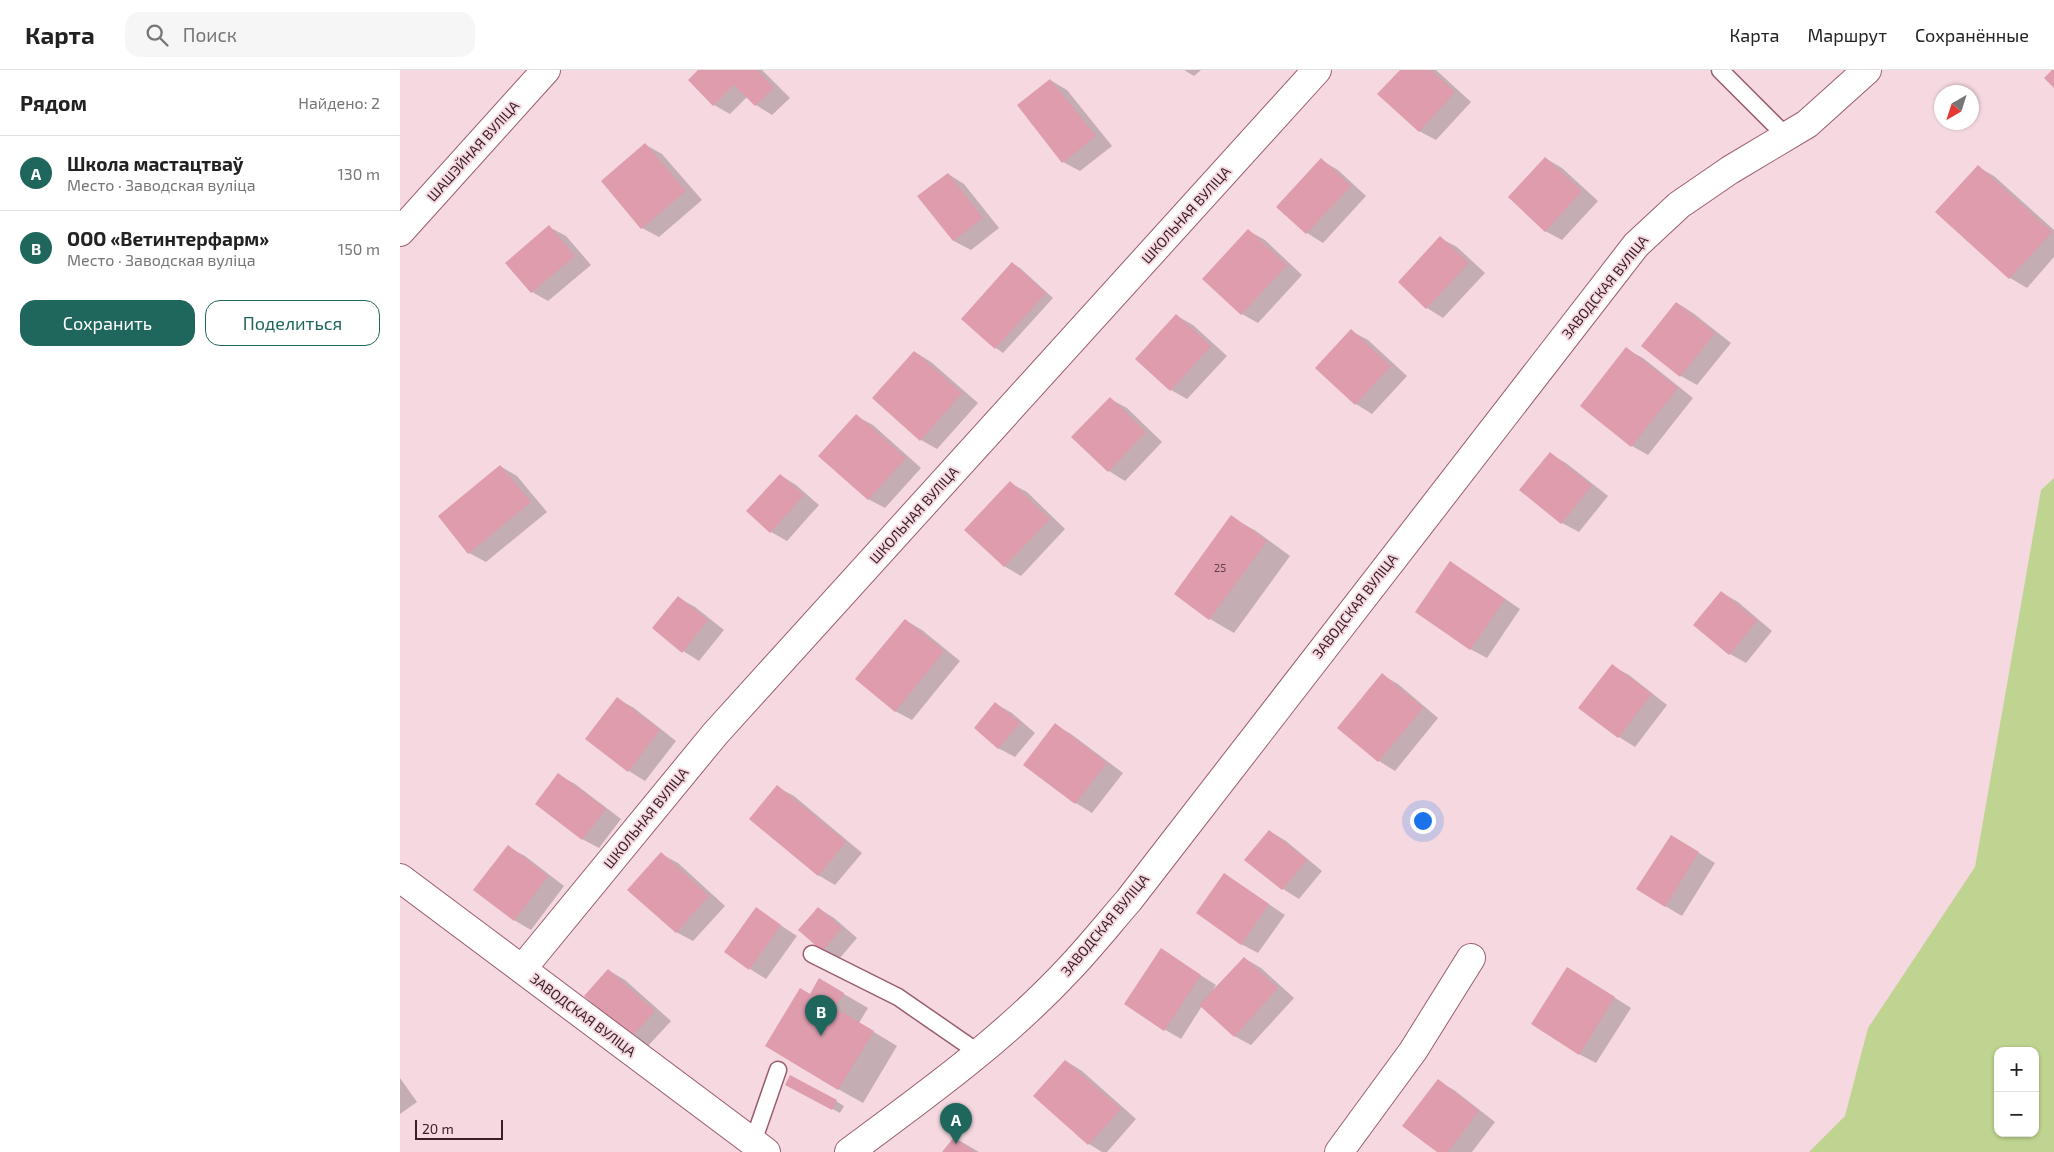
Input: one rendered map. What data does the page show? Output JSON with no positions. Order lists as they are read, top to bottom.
{
  "streets": {
    "street": ["ШАШЭЙНАЯ ВУЛІЦА", "ШКОЛЬНАЯ ВУЛІЦА", "ЗАВОДСКАЯ ВУЛІЦА"]
  },
  "crossings": [
    ["ШКОЛЬНАЯ ВУЛІЦА", "ЗАВОДСКАЯ ВУЛІЦА"]
  ],
  "house_numbers": ["25"],
  "scale_bar": "20 m",
  "north": "bottom left",
  "page": {
    "header": "Карта",
    "search": "Поиск",
    "nav": ["Карта", "Маршрут", "Сохранённые"],
    "heading": ["Рядом", "Найдено: 2"],
    "list": [
      {
        "mark": "A",
        "name": "Школа мастацтваў",
        "note": "Место · Заводская вуліца",
        "value": "130 m"
      },
      {
        "mark": "B",
        "name": "ООО «Ветинтерфарм»",
        "note": "Место · Заводская вуліца",
        "value": "150 m"
      }
    ],
    "buttons": ["Сохранить", "Поделиться"],
    "pins": ["B", "A"],
    "map_buttons": ["+", "−"],
    "scale": "20 m"
  }
}
